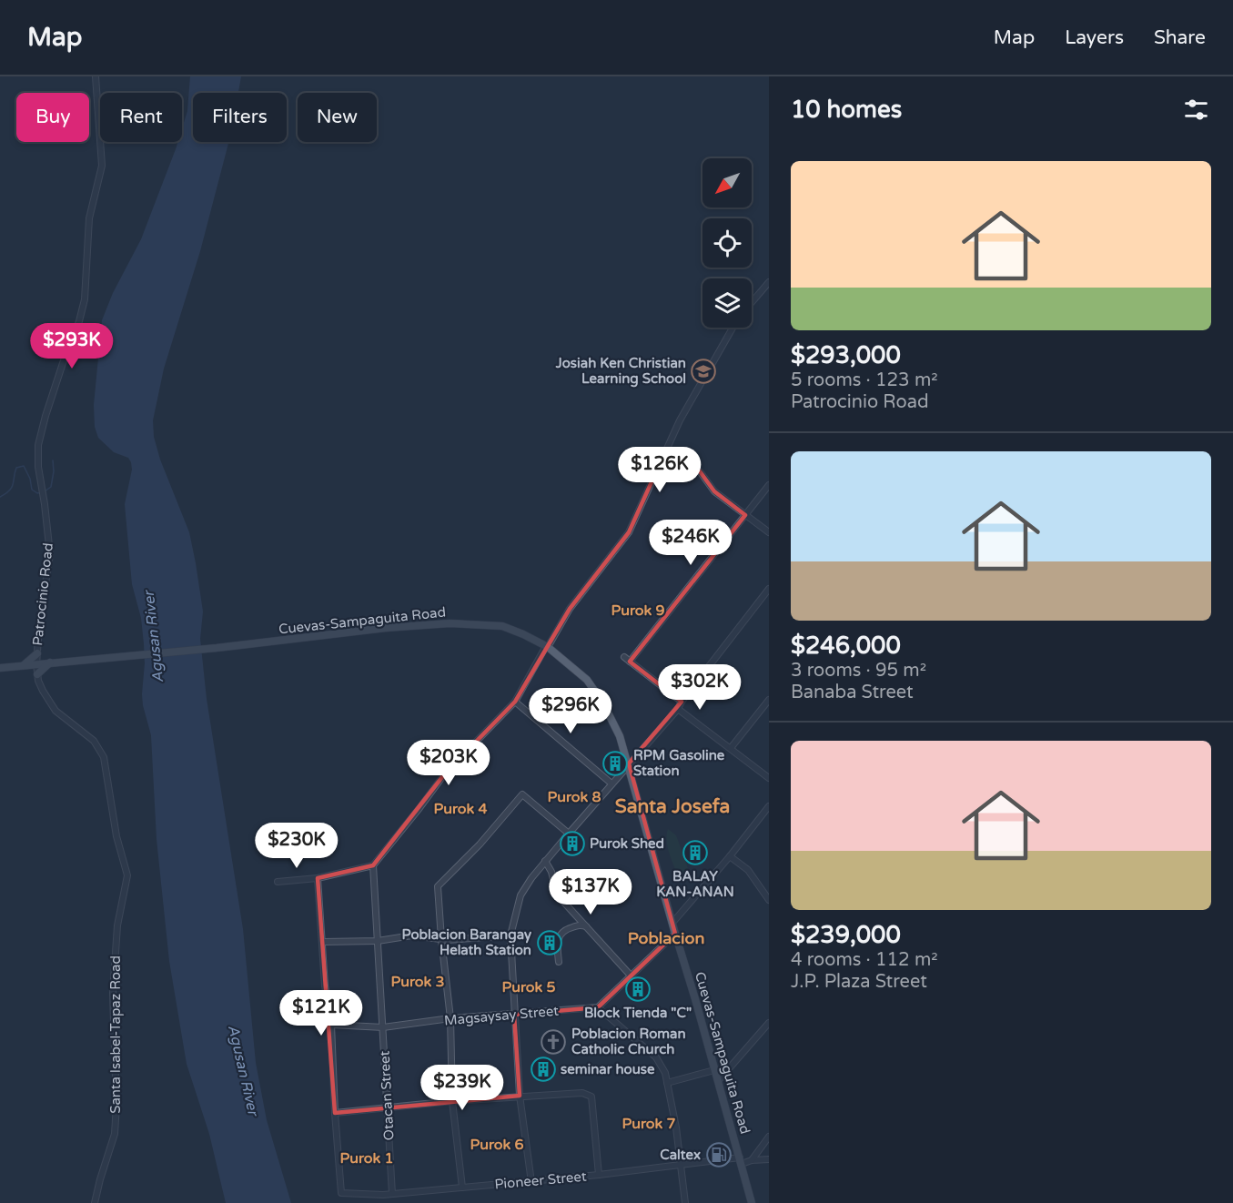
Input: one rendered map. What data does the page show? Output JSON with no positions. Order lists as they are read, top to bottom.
{
  "streets": {
    "main road": ["Cuevas-Sampaguita Road"],
    "street": [
      "Patrocinio Road",
      "Magsaysay Street",
      "Santa Isabel-Tapaz Road",
      "Otacan Street",
      "Pioneer Street"
    ]
  },
  "crossings": [
    ["Patrocinio Road", "Cuevas-Sampaguita Road"],
    ["Patrocinio Road", "Santa Isabel-Tapaz Road"],
    ["Cuevas-Sampaguita Road", "Santa Isabel-Tapaz Road"],
    ["Cuevas-Sampaguita Road", "Pioneer Street"],
    ["Magsaysay Street", "Otacan Street"],
    ["Otacan Street", "Pioneer Street"]
  ],
  "districts": [
    "Purok 9",
    "Purok 8",
    "Santa Josefa",
    "Purok 4",
    "Poblacion",
    "Purok 3",
    "Purok 5",
    "Purok 7",
    "Purok 6",
    "Purok 1"
  ],
  "water": ["Agusan River"],
  "places": {
    "school or university": ["Josiah Ken Christian Learning School"],
    "building": [
      "RPM Gasoline Station",
      "Purok Shed",
      "BALAY KAN-ANAN",
      "Poblacion Barangay Helath Station",
      "Block Tienda \"C\"",
      "seminar house"
    ],
    "church": ["Poblacion Roman Catholic Church"],
    "fuel station": ["Caltex"]
  },
  "north": "bottom left",
  "page": {
    "header": "Map",
    "nav": ["Map", "Layers", "Share"],
    "heading": "10 homes",
    "chip": [
      "Buy",
      "Rent",
      "Filters",
      "New"
    ],
    "list": [
      {
        "name": "$293,000",
        "note": "5 rooms · 123 m² · Patrocinio Road"
      },
      {
        "name": "$246,000",
        "note": "3 rooms · 95 m² · Banaba Street"
      },
      {
        "name": "$239,000",
        "note": "4 rooms · 112 m² · J.P. Plaza Street"
      }
    ],
    "price": [
      "$293K",
      "$126K",
      "$246K",
      "$302K",
      "$296K",
      "$203K",
      "$230K",
      "$137K",
      "$121K",
      "$239K"
    ]
  }
}
